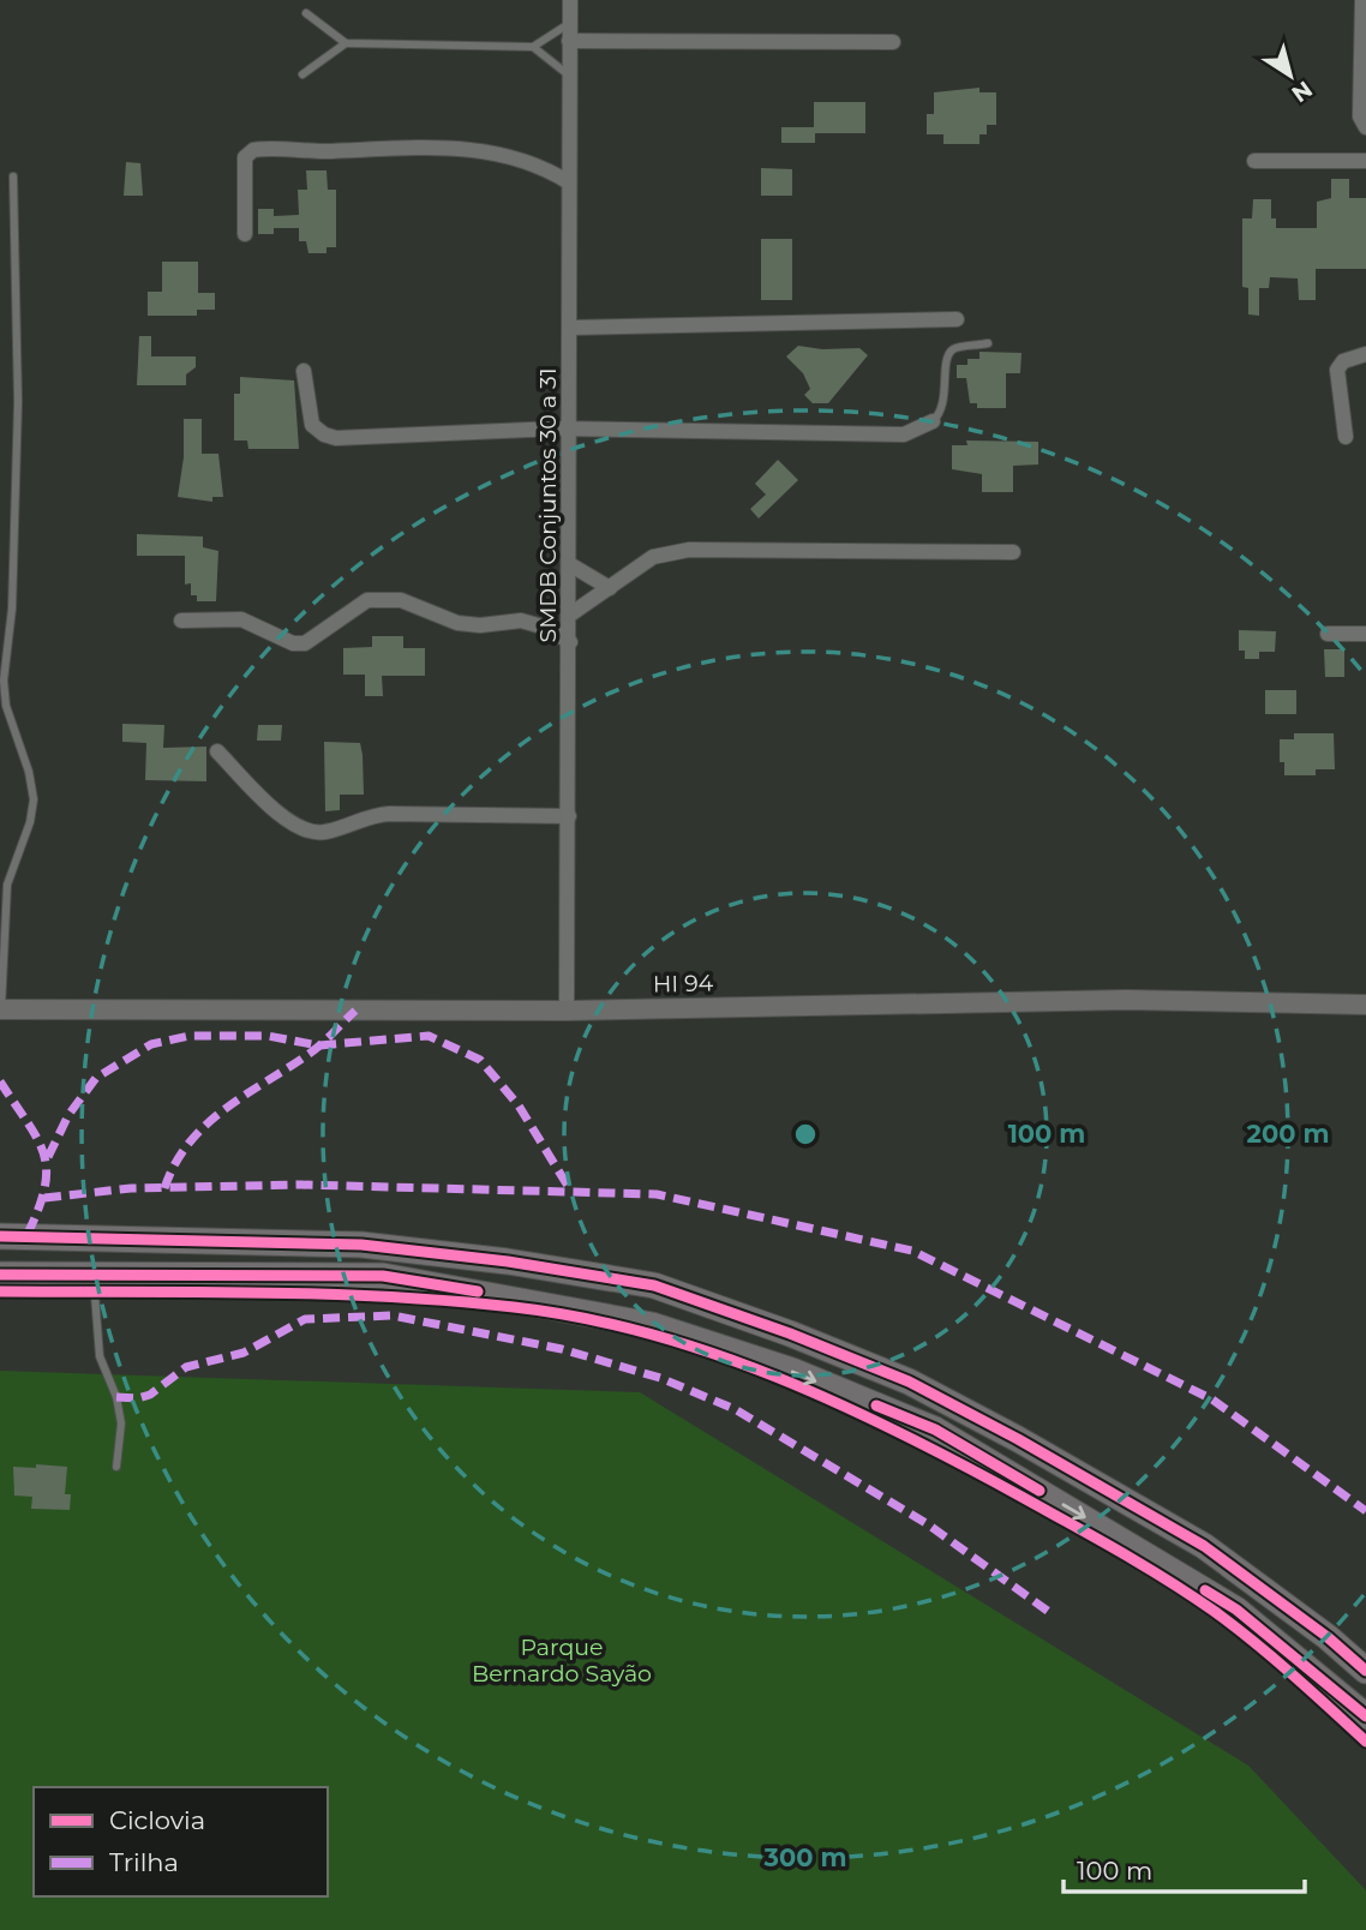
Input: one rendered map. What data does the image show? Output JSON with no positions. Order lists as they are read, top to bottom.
{
  "streets": {
    "street": ["SMDB Conjuntos 30 a 31", "HI 94"]
  },
  "crossings": [
    ["SMDB Conjuntos 30 a 31", "HI 94"]
  ],
  "parks": ["Parque Bernardo Sayão"],
  "legend": ["Ciclovia", "Trilha"],
  "scale_bar": "100 m",
  "north": "bottom right",
  "rings": ["100 m", "200 m", "300 m"]
}
